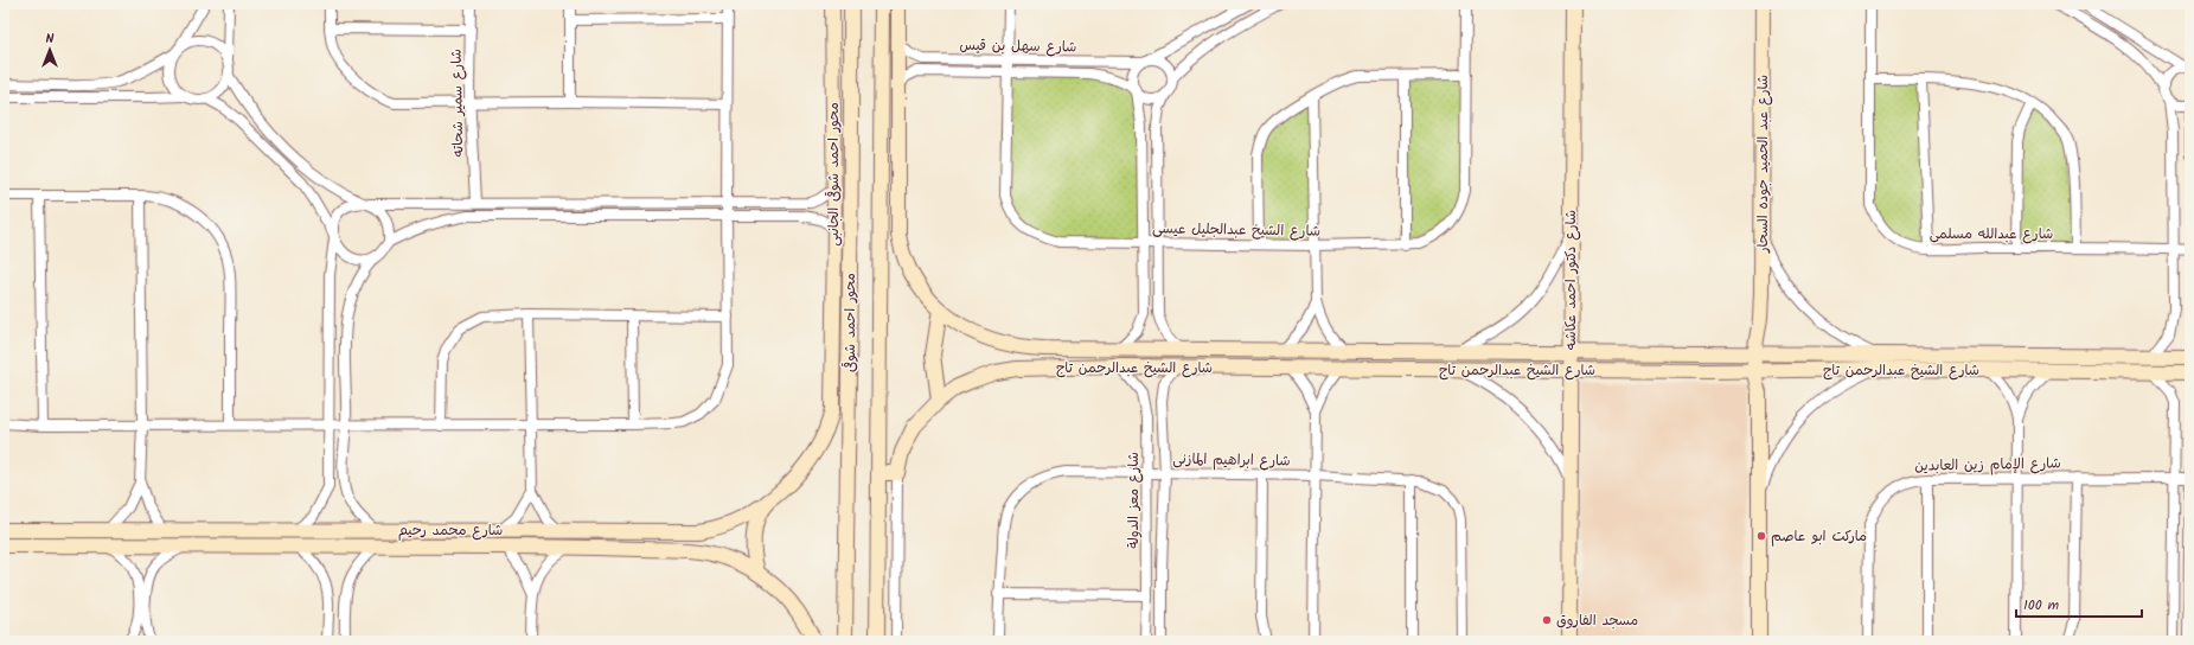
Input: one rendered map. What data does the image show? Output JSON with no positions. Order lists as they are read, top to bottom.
{
  "streets": {
    "street": [
      "شارع سهل بن قيس",
      "شارع سمير شحاته",
      "شارع عبد الحميد جوده السحار",
      "محور احمد شوقى الجانبى",
      "شارع الشيخ عبدالجليل عيسى",
      "شارع عبدالله مسلمى",
      "شارع دكتور احمد عكاشه",
      "محور احمد شوقى",
      "شارع الشيخ عبدالرحمن تاج",
      "شارع ابراهيم المازنى",
      "شارع الإمام زين العابدين",
      "شارع معز الدولة",
      "شارع محمد رحيم"
    ]
  },
  "crossings": [
    ["شارع سهل بن قيس", "شارع الشيخ عبدالجليل عيسى"],
    ["شارع عبد الحميد جوده السحار", "شارع الشيخ عبدالرحمن تاج"],
    ["محور احمد شوقى الجانبى", "شارع محمد رحيم"],
    ["شارع دكتور احمد عكاشه", "شارع الشيخ عبدالرحمن تاج"],
    ["شارع الشيخ عبدالرحمن تاج", "شارع معز الدولة"],
    ["شارع ابراهيم المازنى", "شارع معز الدولة"]
  ],
  "places": ["ماركت ابو عاصم", "مسجد الفاروق"],
  "scale_bar": "100 m",
  "north": "top"
}
